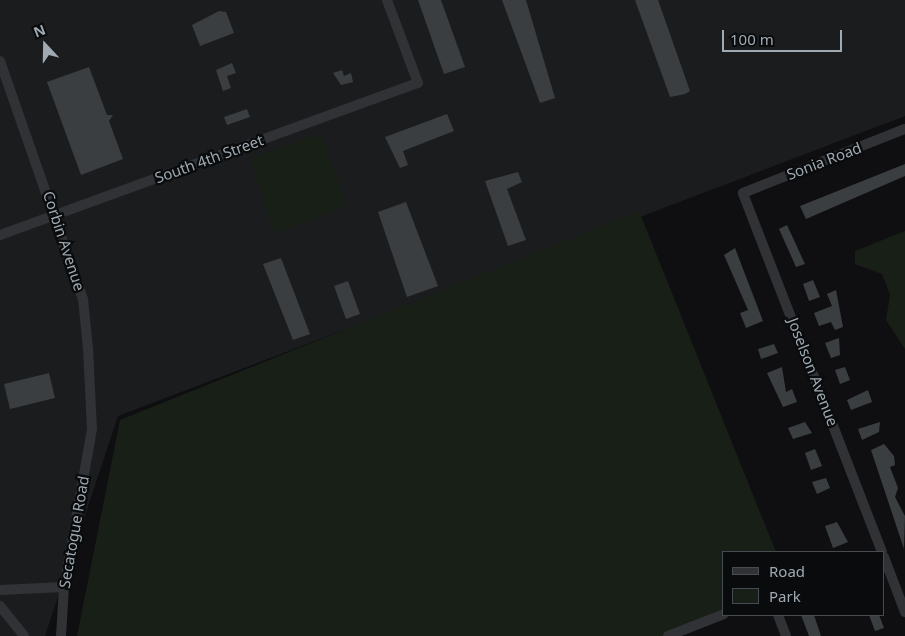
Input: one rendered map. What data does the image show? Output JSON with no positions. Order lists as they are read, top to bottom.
{
  "streets": {
    "street": [
      "South 4th Street",
      "Sonia Road",
      "Corbin Avenue",
      "Joselson Avenue",
      "Secatogue Road"
    ]
  },
  "crossings": [
    ["South 4th Street", "Corbin Avenue"],
    ["Sonia Road", "Joselson Avenue"],
    ["Corbin Avenue", "Secatogue Road"]
  ],
  "legend": ["Road", "Park"],
  "scale_bar": "100 m",
  "north": "top"
}
